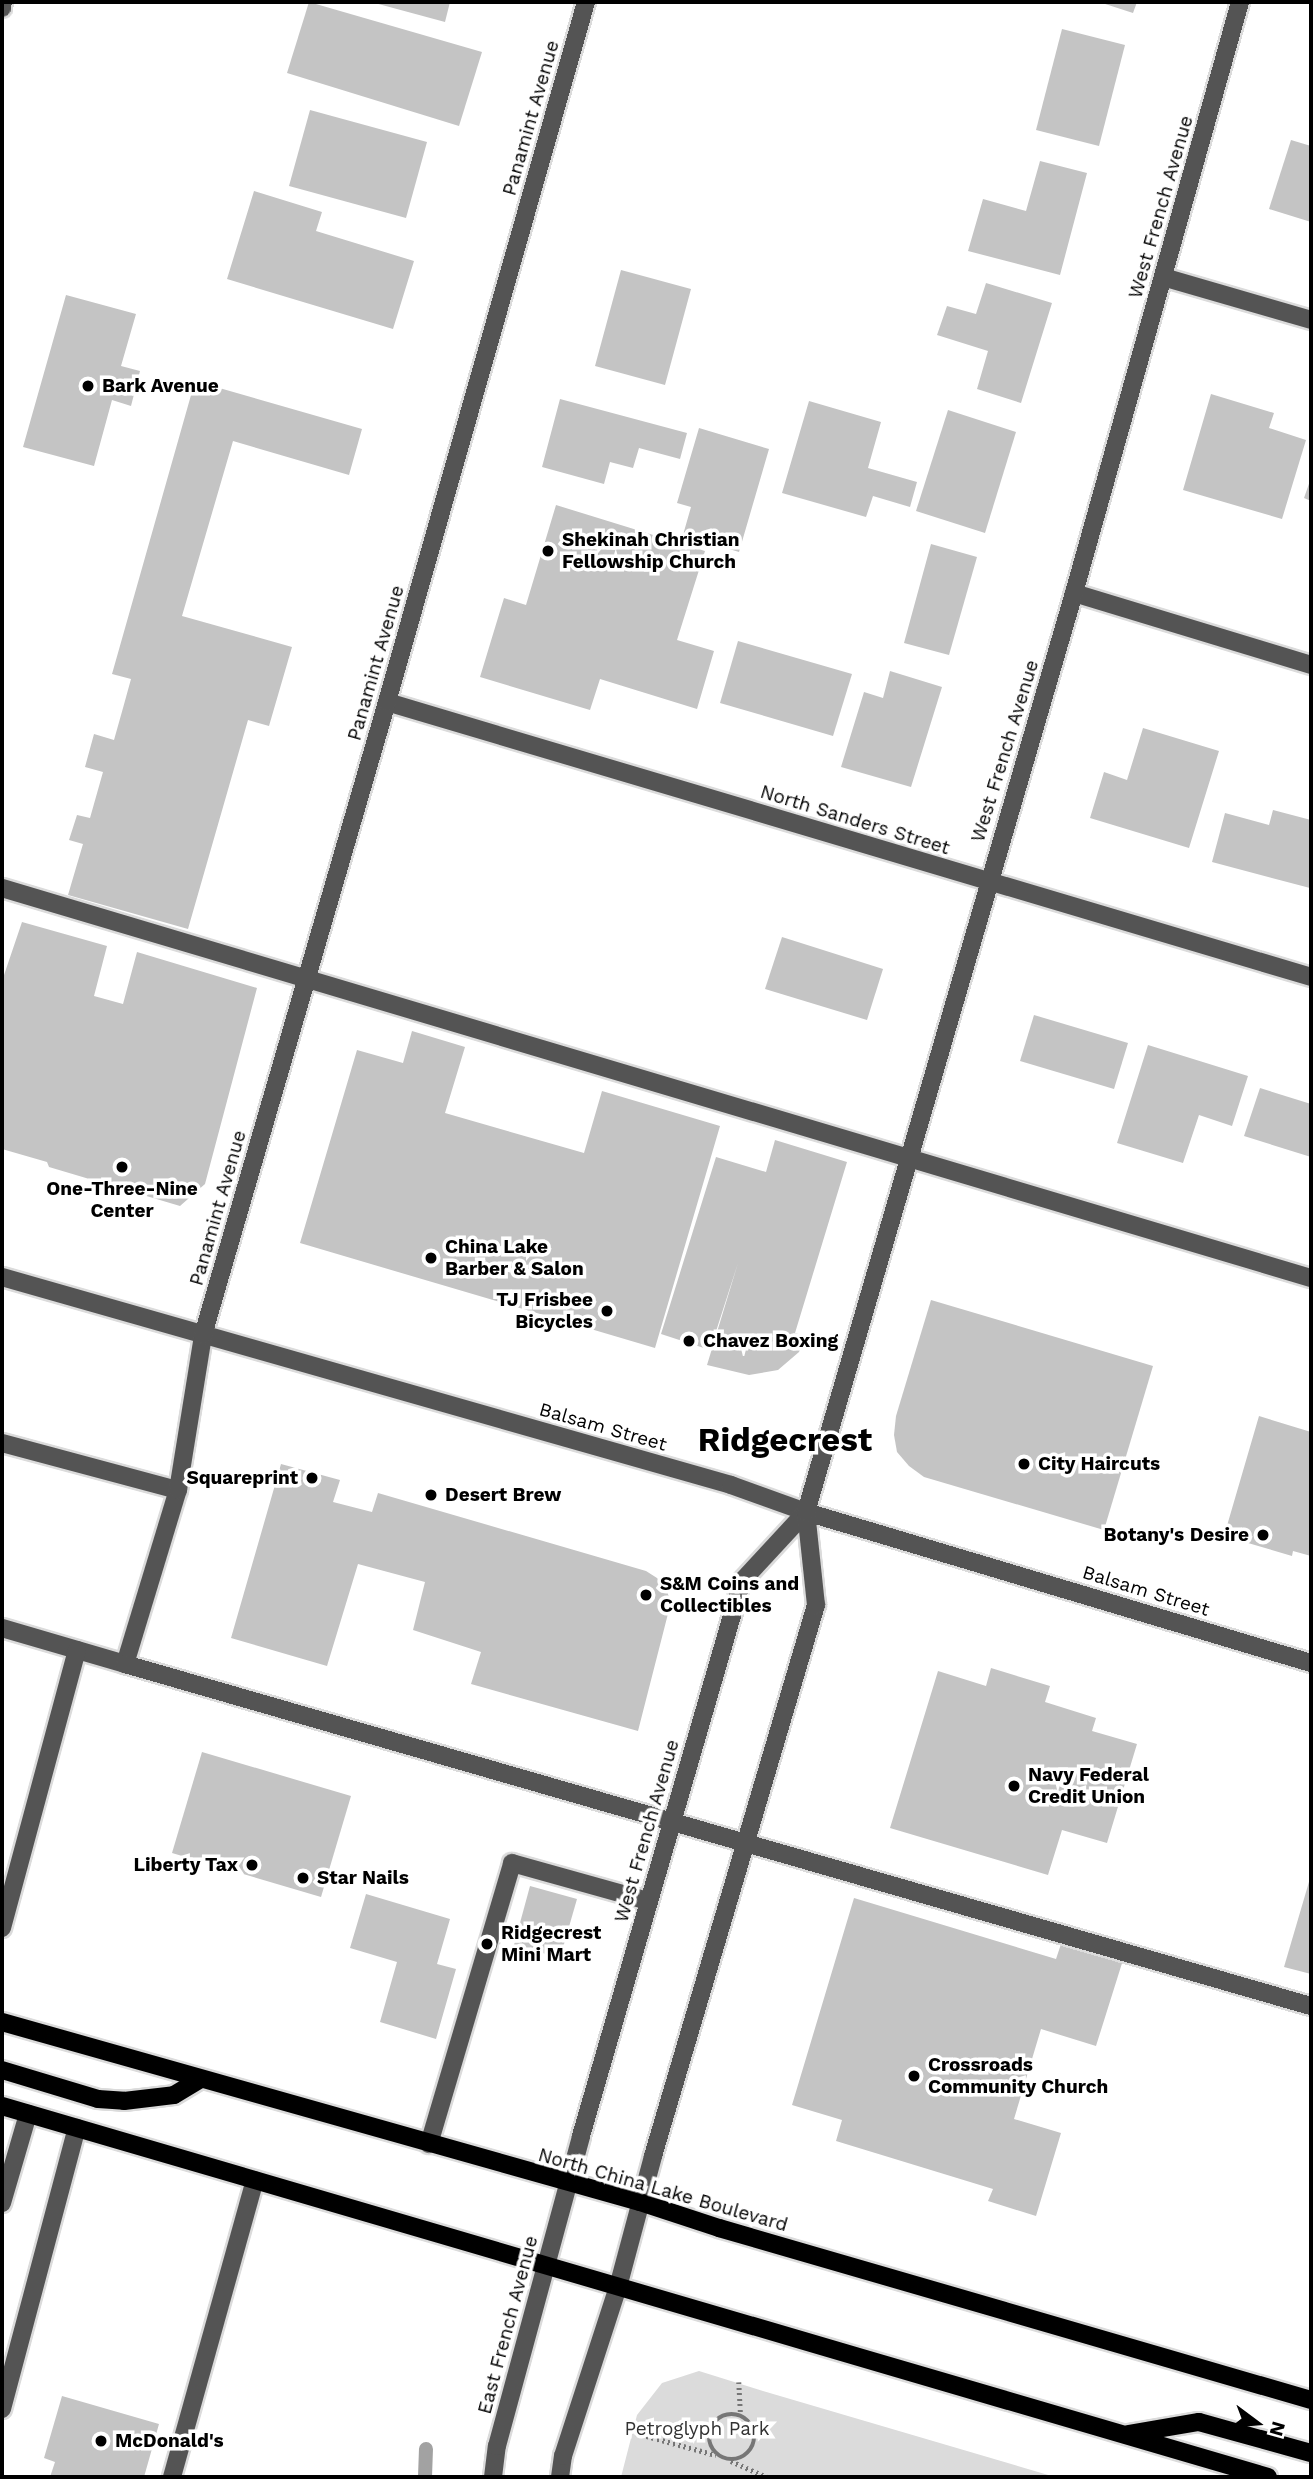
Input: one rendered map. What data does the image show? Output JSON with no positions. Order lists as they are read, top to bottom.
{
  "streets": {
    "main road": ["North China Lake Boulevard"],
    "street": [
      "Panamint Avenue",
      "West French Avenue",
      "North Sanders Street",
      "Balsam Street",
      "East French Avenue"
    ]
  },
  "crossings": [
    ["Panamint Avenue", "North Sanders Street"],
    ["Panamint Avenue", "Balsam Street"],
    ["West French Avenue", "North Sanders Street"],
    ["West French Avenue", "Balsam Street"],
    ["West French Avenue", "North China Lake Boulevard"],
    ["West French Avenue", "East French Avenue"],
    ["North China Lake Boulevard", "East French Avenue"]
  ],
  "districts": ["Ridgecrest"],
  "parks": ["Petroglyph Park"],
  "places": [
    "Bark Avenue",
    "Shekinah Christian Fellowship Church",
    "One-Three-Nine Center",
    "China Lake Barber & Salon",
    "TJ Frisbee Bicycles",
    "Chavez Boxing",
    "City Haircuts",
    "Squareprint",
    "Desert Brew",
    "Botany's Desire",
    "S&M Coins and Collectibles",
    "Navy Federal Credit Union",
    "Liberty Tax",
    "Star Nails",
    "Ridgecrest Mini Mart",
    "Crossroads Community Church",
    "McDonald's"
  ],
  "north": "right"
}
